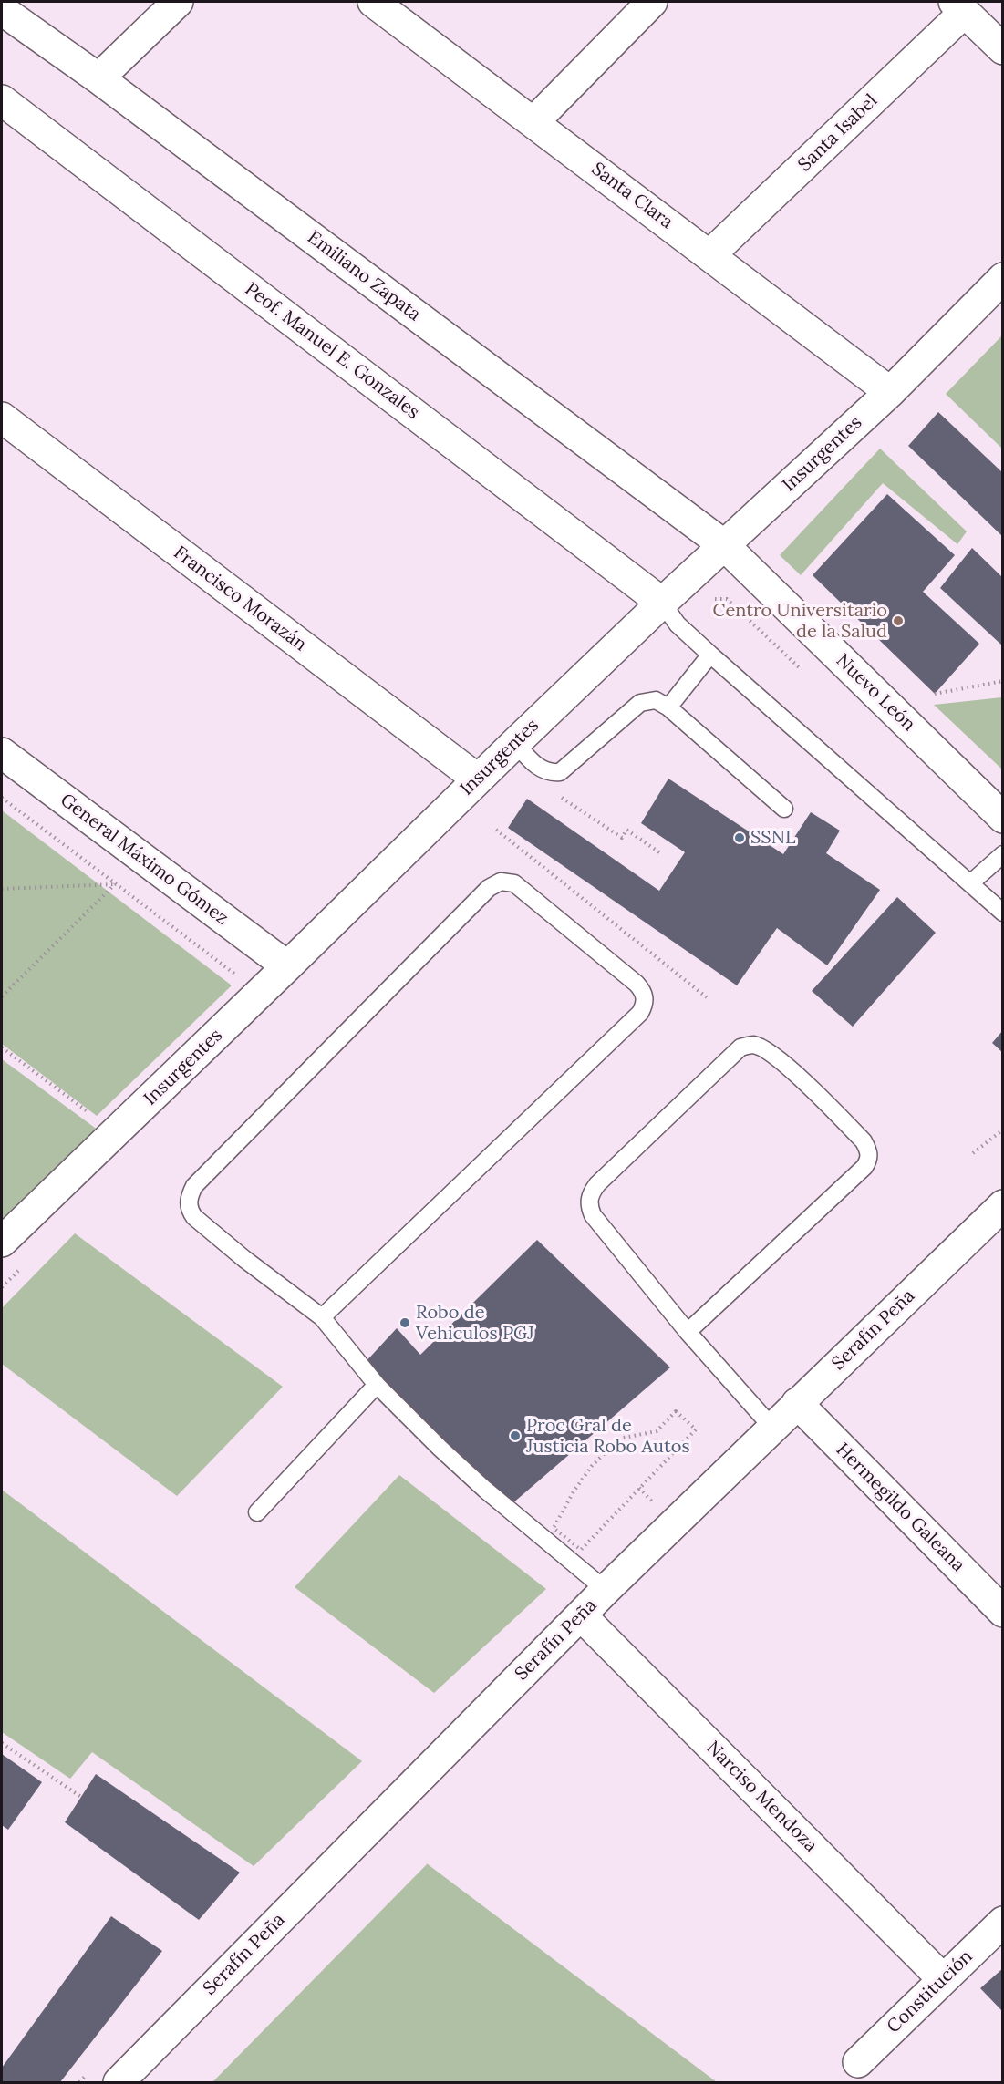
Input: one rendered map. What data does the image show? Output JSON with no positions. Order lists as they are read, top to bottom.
{
  "streets": {
    "street": [
      "Santa Isabel",
      "Santa Clara",
      "Emiliano Zapata",
      "Peof. Manuel E. Gonzales",
      "Insurgentes",
      "Francisco Morazán",
      "Nuevo León",
      "General Máximo Gómez",
      "Serafín Peña",
      "Hermegildo Galeana",
      "Narciso Mendoza",
      "Constitución"
    ]
  },
  "crossings": [
    ["Santa Isabel", "Santa Clara"],
    ["Santa Clara", "Insurgentes"],
    ["Emiliano Zapata", "Insurgentes"],
    ["Emiliano Zapata", "Nuevo León"],
    ["Peof. Manuel E. Gonzales", "Insurgentes"],
    ["Insurgentes", "Francisco Morazán"],
    ["Insurgentes", "Nuevo León"],
    ["Insurgentes", "General Máximo Gómez"],
    ["Serafín Peña", "Hermegildo Galeana"],
    ["Serafín Peña", "Narciso Mendoza"],
    ["Narciso Mendoza", "Constitución"]
  ],
  "places": [
    "Centro Universitario de la Salud",
    "SSNL",
    "Robo de Vehiculos PGJ",
    "Proc Gral de Justicia Robo Autos"
  ]
}
